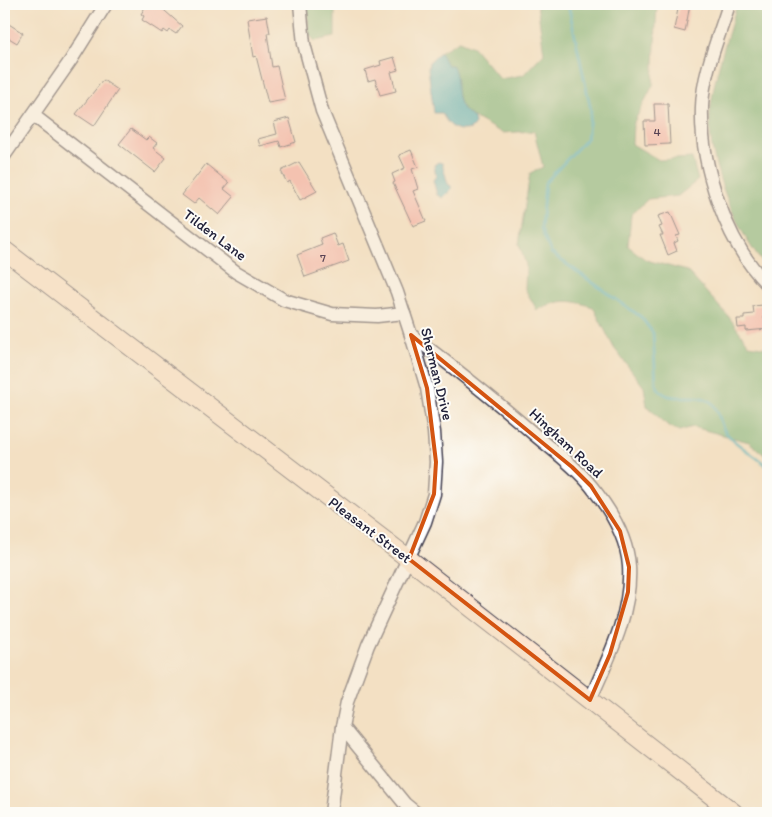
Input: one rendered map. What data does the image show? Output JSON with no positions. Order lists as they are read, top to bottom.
{
  "streets": {
    "street": [
      "Tilden Lane",
      "Sherman Drive",
      "Hingham Road",
      "Pleasant Street"
    ]
  },
  "crossings": [
    ["Tilden Lane", "Sherman Drive"],
    ["Sherman Drive", "Hingham Road"],
    ["Sherman Drive", "Pleasant Street"],
    ["Hingham Road", "Pleasant Street"]
  ],
  "house_numbers": ["4", "7"]
}
